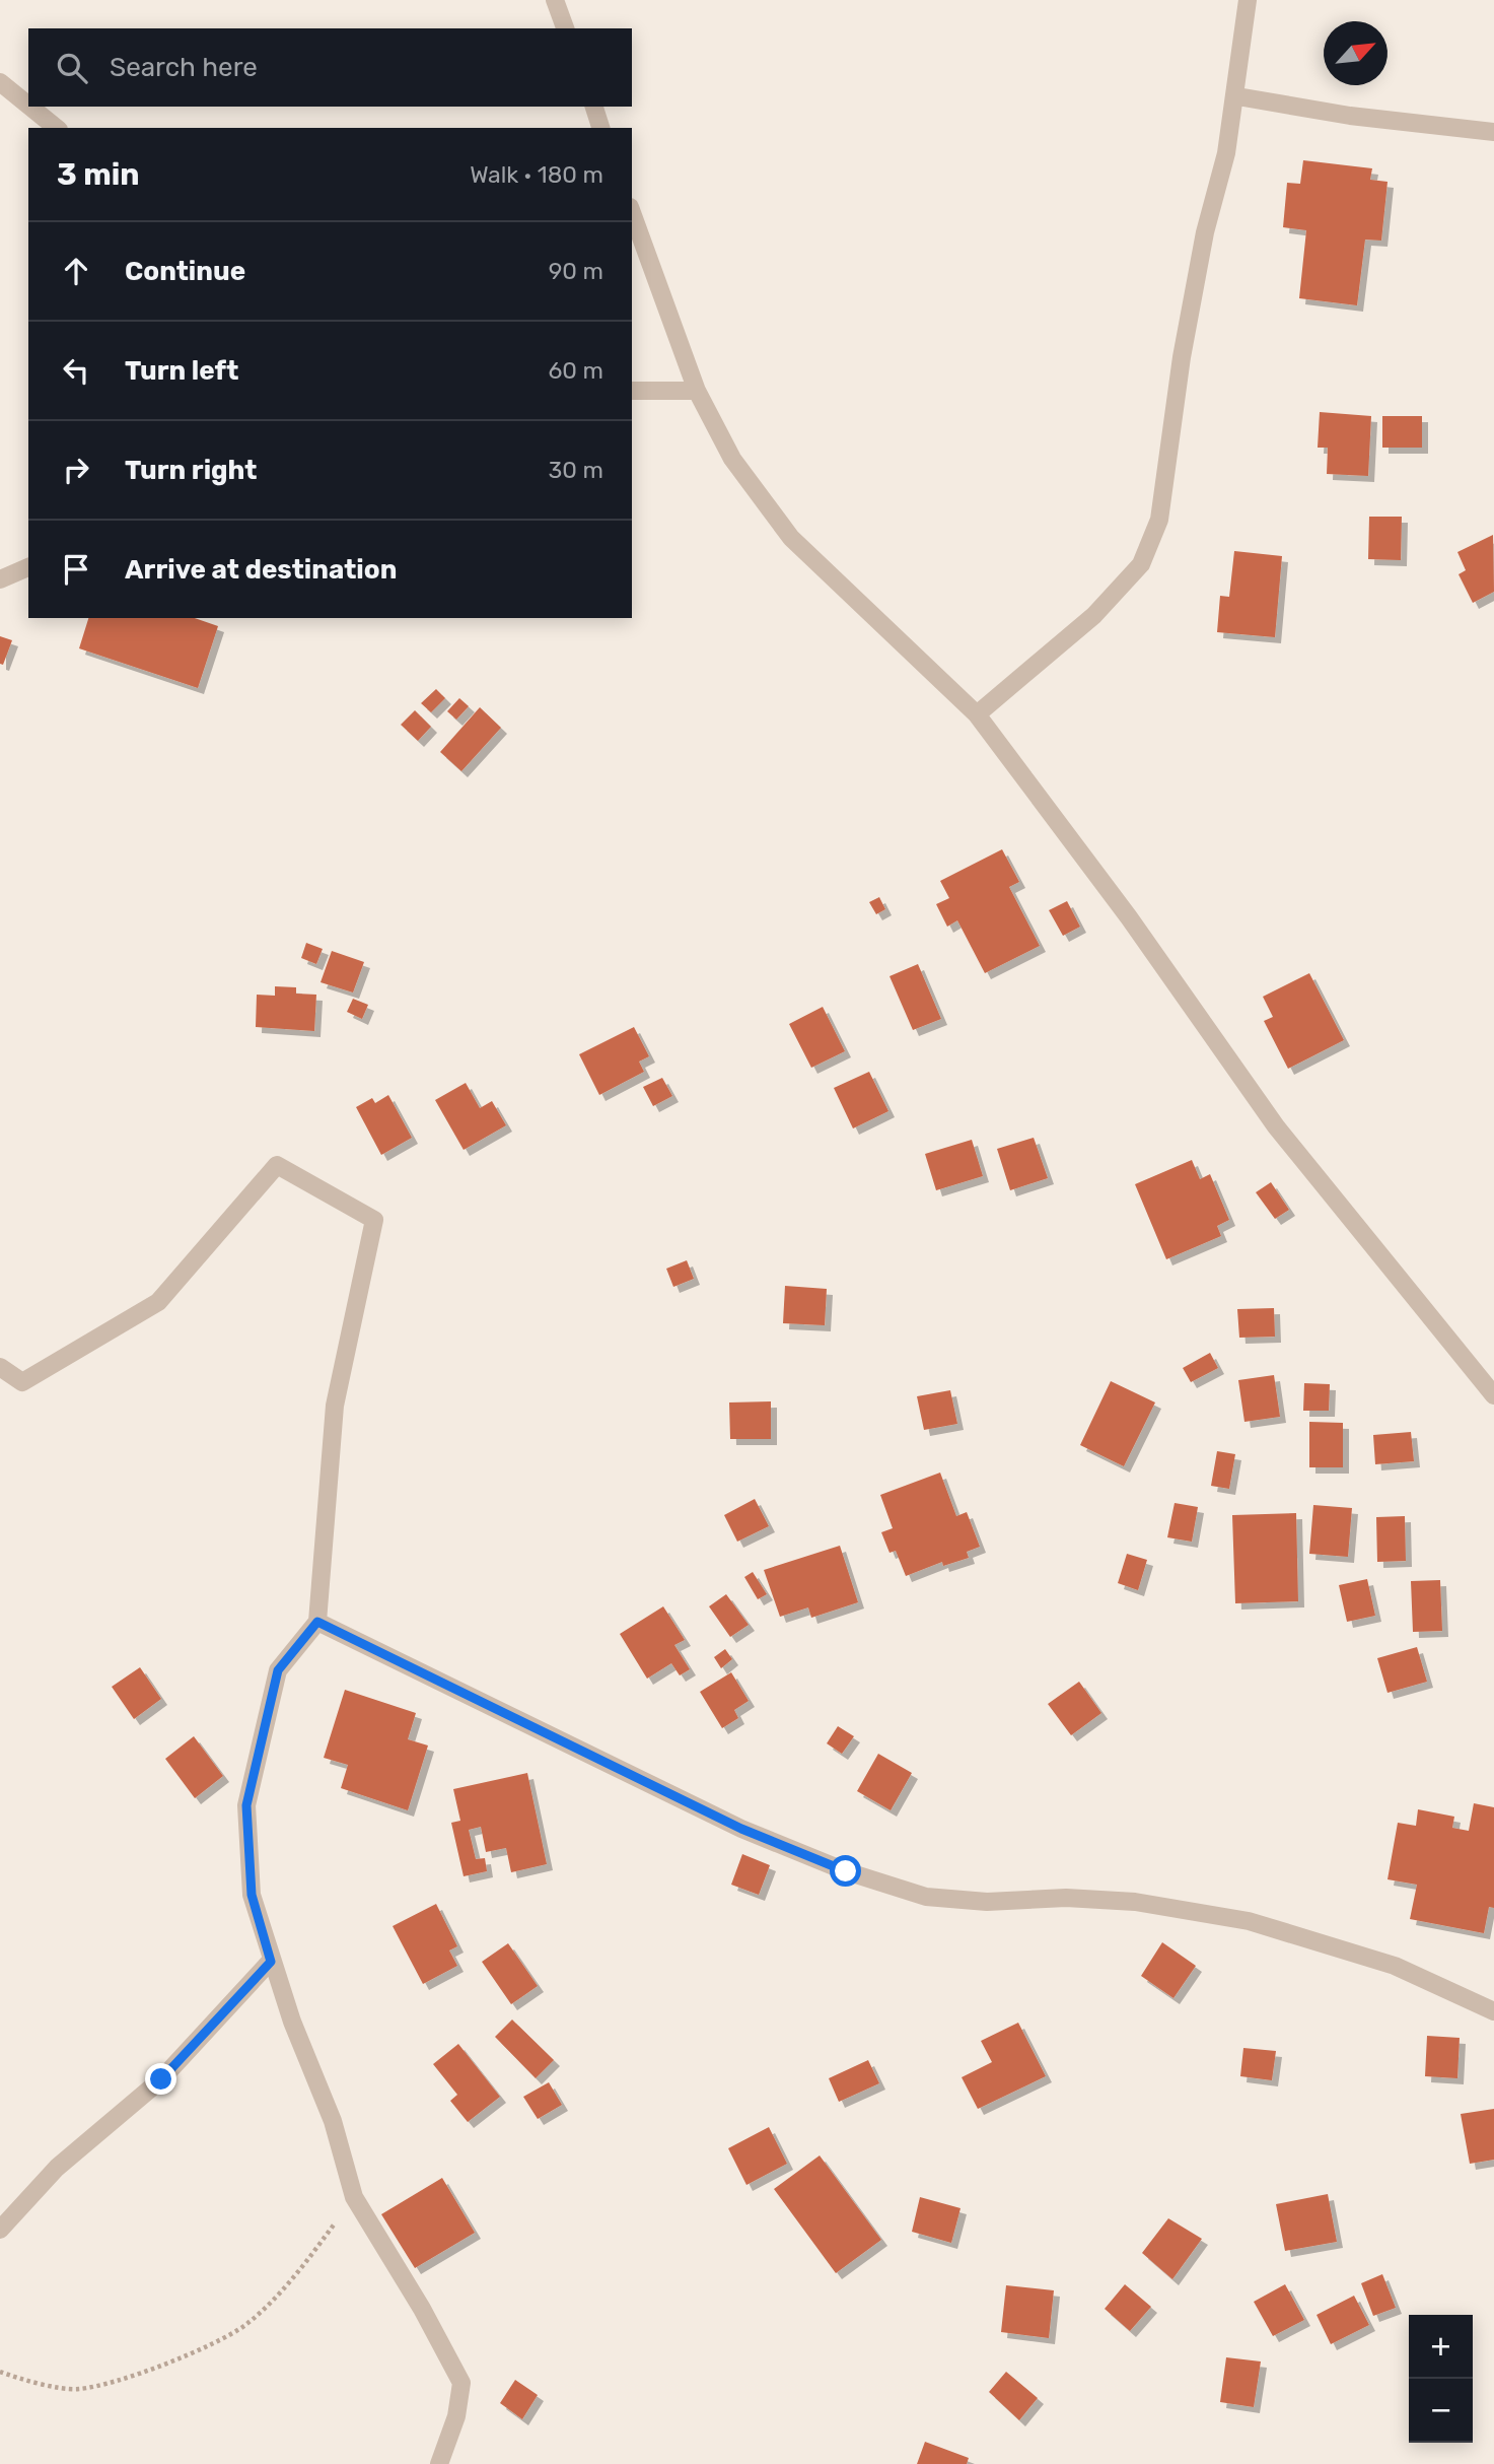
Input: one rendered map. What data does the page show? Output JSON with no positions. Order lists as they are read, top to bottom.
{
  "north": "top right",
  "page": {
    "search": "Search here",
    "heading": ["3 min", "Walk · 180 m"],
    "list": [
      ["Continue", "90 m"],
      ["Turn left", "60 m"],
      ["Turn right", "30 m"],
      "Arrive at destination"
    ],
    "map_buttons": ["+", "−"]
  }
}
